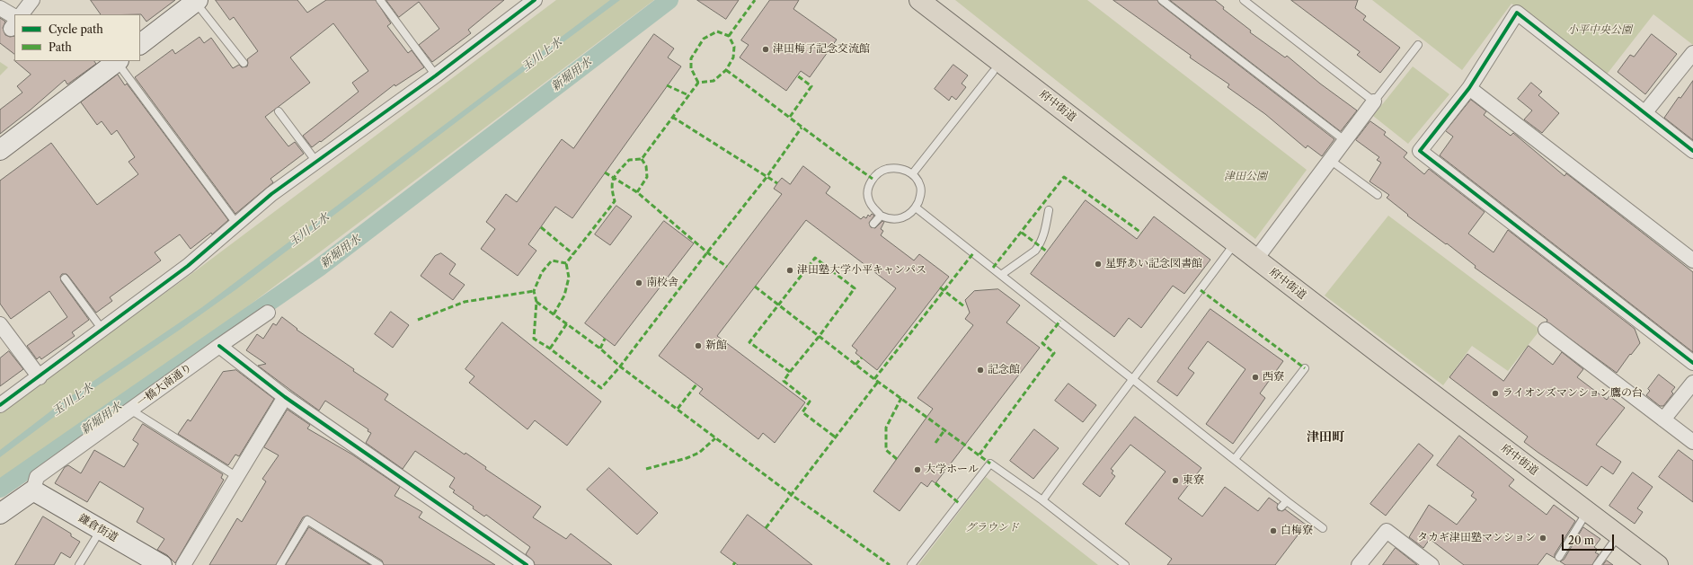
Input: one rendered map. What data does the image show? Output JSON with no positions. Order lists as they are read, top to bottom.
{
  "streets": {
    "main road": ["府中街道"],
    "street": ["一橋大南通り", "鎌倉街道"]
  },
  "crossings": [
    ["一橋大南通り", "鎌倉街道"]
  ],
  "districts": ["津田町"],
  "water": ["玉川上水", "新堀用水"],
  "parks": ["小平中央公園", "津田公園", "グラウンド"],
  "places": [
    "津田梅子記念交流館",
    "星野あい記念図書館",
    "津田塾大学小平キャンパス",
    "南校舎",
    "新館",
    "記念館",
    "西寮",
    "ライオンズマンション鷹の台",
    "大学ホール",
    "東寮",
    "白梅寮",
    "タカギ津田塾マンション"
  ],
  "legend": ["Cycle path", "Path"],
  "scale_bar": "20 m"
}
